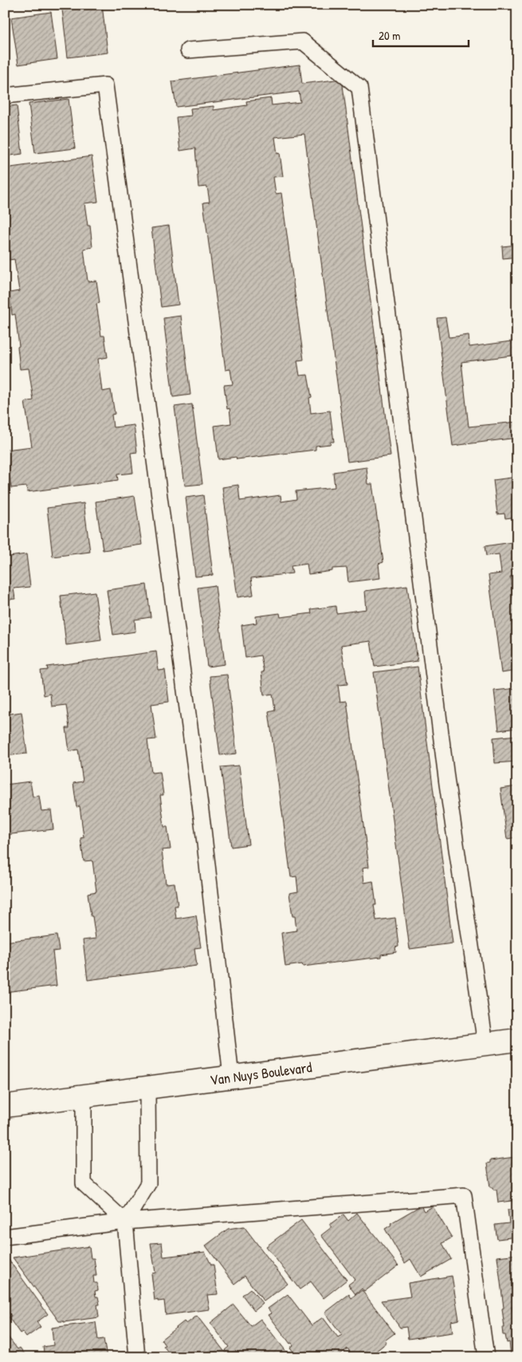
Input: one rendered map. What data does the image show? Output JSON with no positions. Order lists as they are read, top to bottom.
{
  "streets": {
    "main road": ["Van Nuys Boulevard"]
  },
  "scale_bar": "20 m"
}
